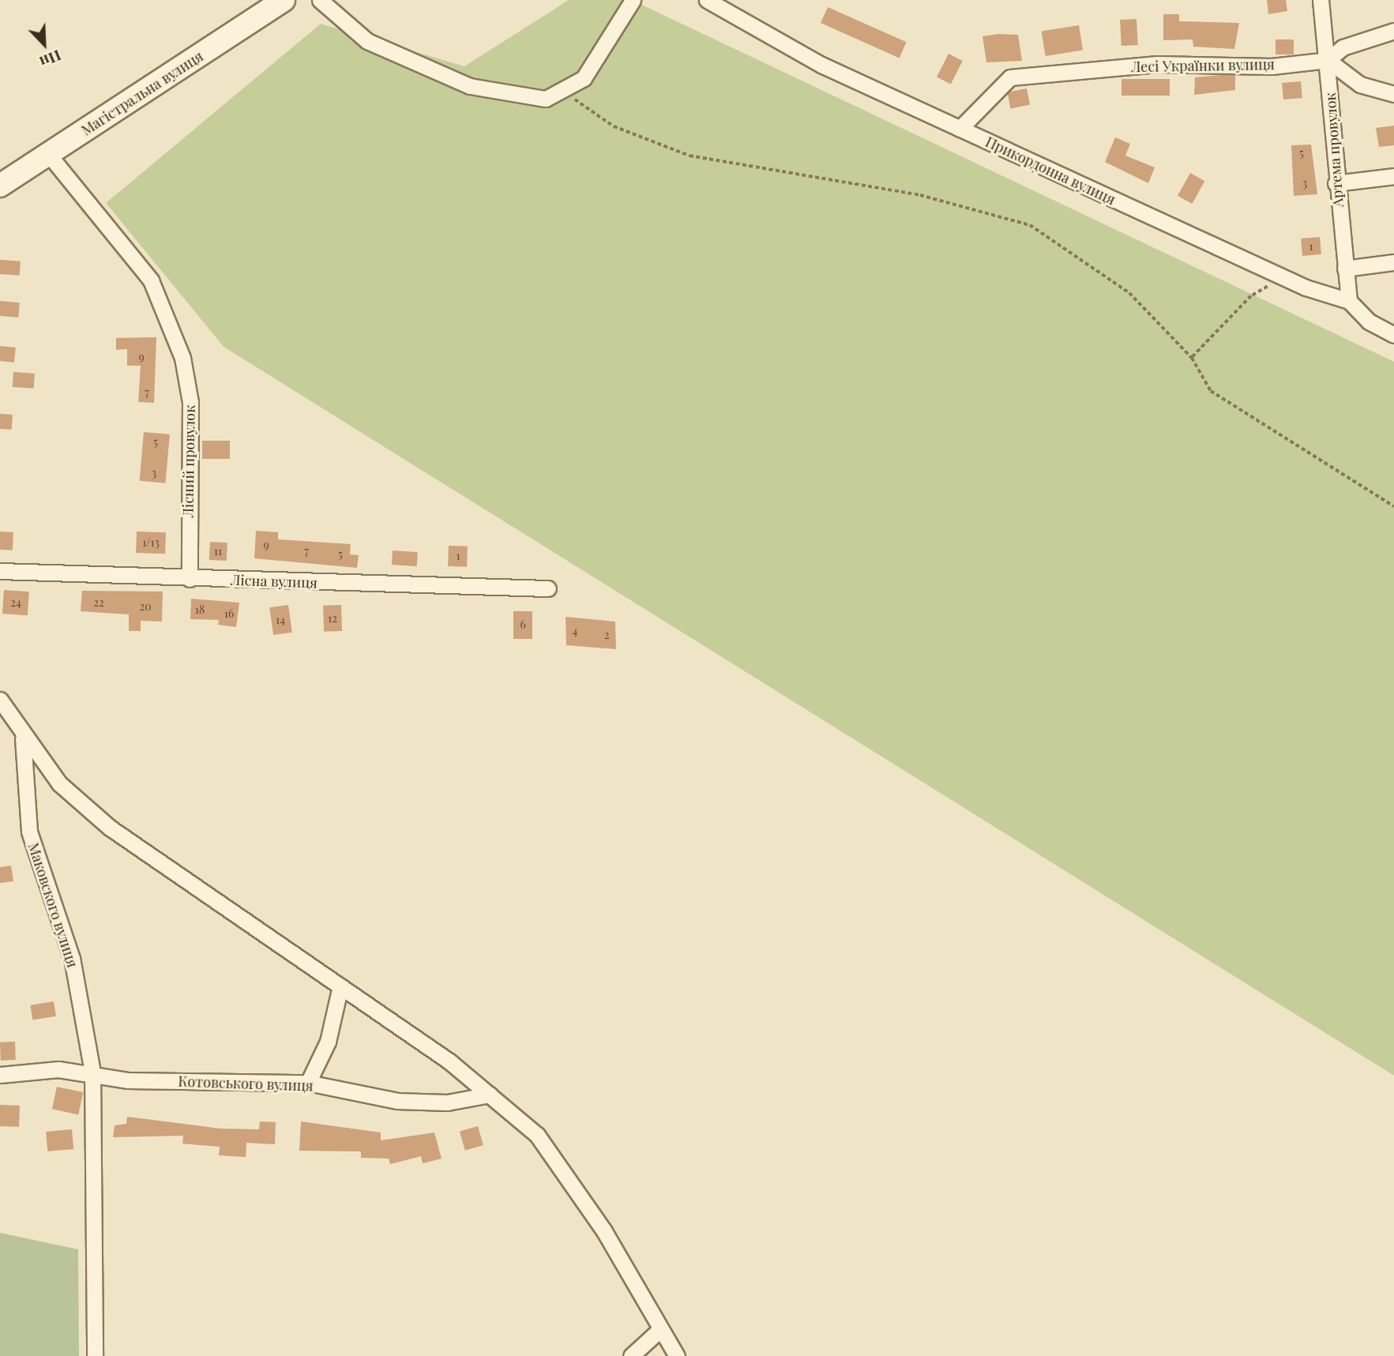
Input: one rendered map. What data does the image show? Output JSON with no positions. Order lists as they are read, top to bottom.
{
  "streets": {
    "main road": ["Магістральна вулиця"],
    "street": [
      "Лесі Українки вулиця",
      "Артема провулок",
      "Прикордонна вулиця",
      "Лісний провулок",
      "Лісна вулиця",
      "Маковского вулиця",
      "Котовського вулиця"
    ]
  },
  "crossings": [
    ["Лесі Українки вулиця", "Артема провулок"],
    ["Лесі Українки вулиця", "Прикордонна вулиця"],
    ["Магістральна вулиця", "Лісний провулок"],
    ["Артема провулок", "Прикордонна вулиця"],
    ["Лісний провулок", "Лісна вулиця"],
    ["Маковского вулиця", "Котовського вулиця"]
  ],
  "house_numbers": [
    "5",
    "3",
    "1",
    "9",
    "7",
    "5",
    "3",
    "1/13",
    "9",
    "11",
    "7",
    "5",
    "1",
    "24",
    "22",
    "20",
    "18",
    "16",
    "12",
    "14",
    "6",
    "4",
    "2"
  ],
  "north": "bottom right"
}
